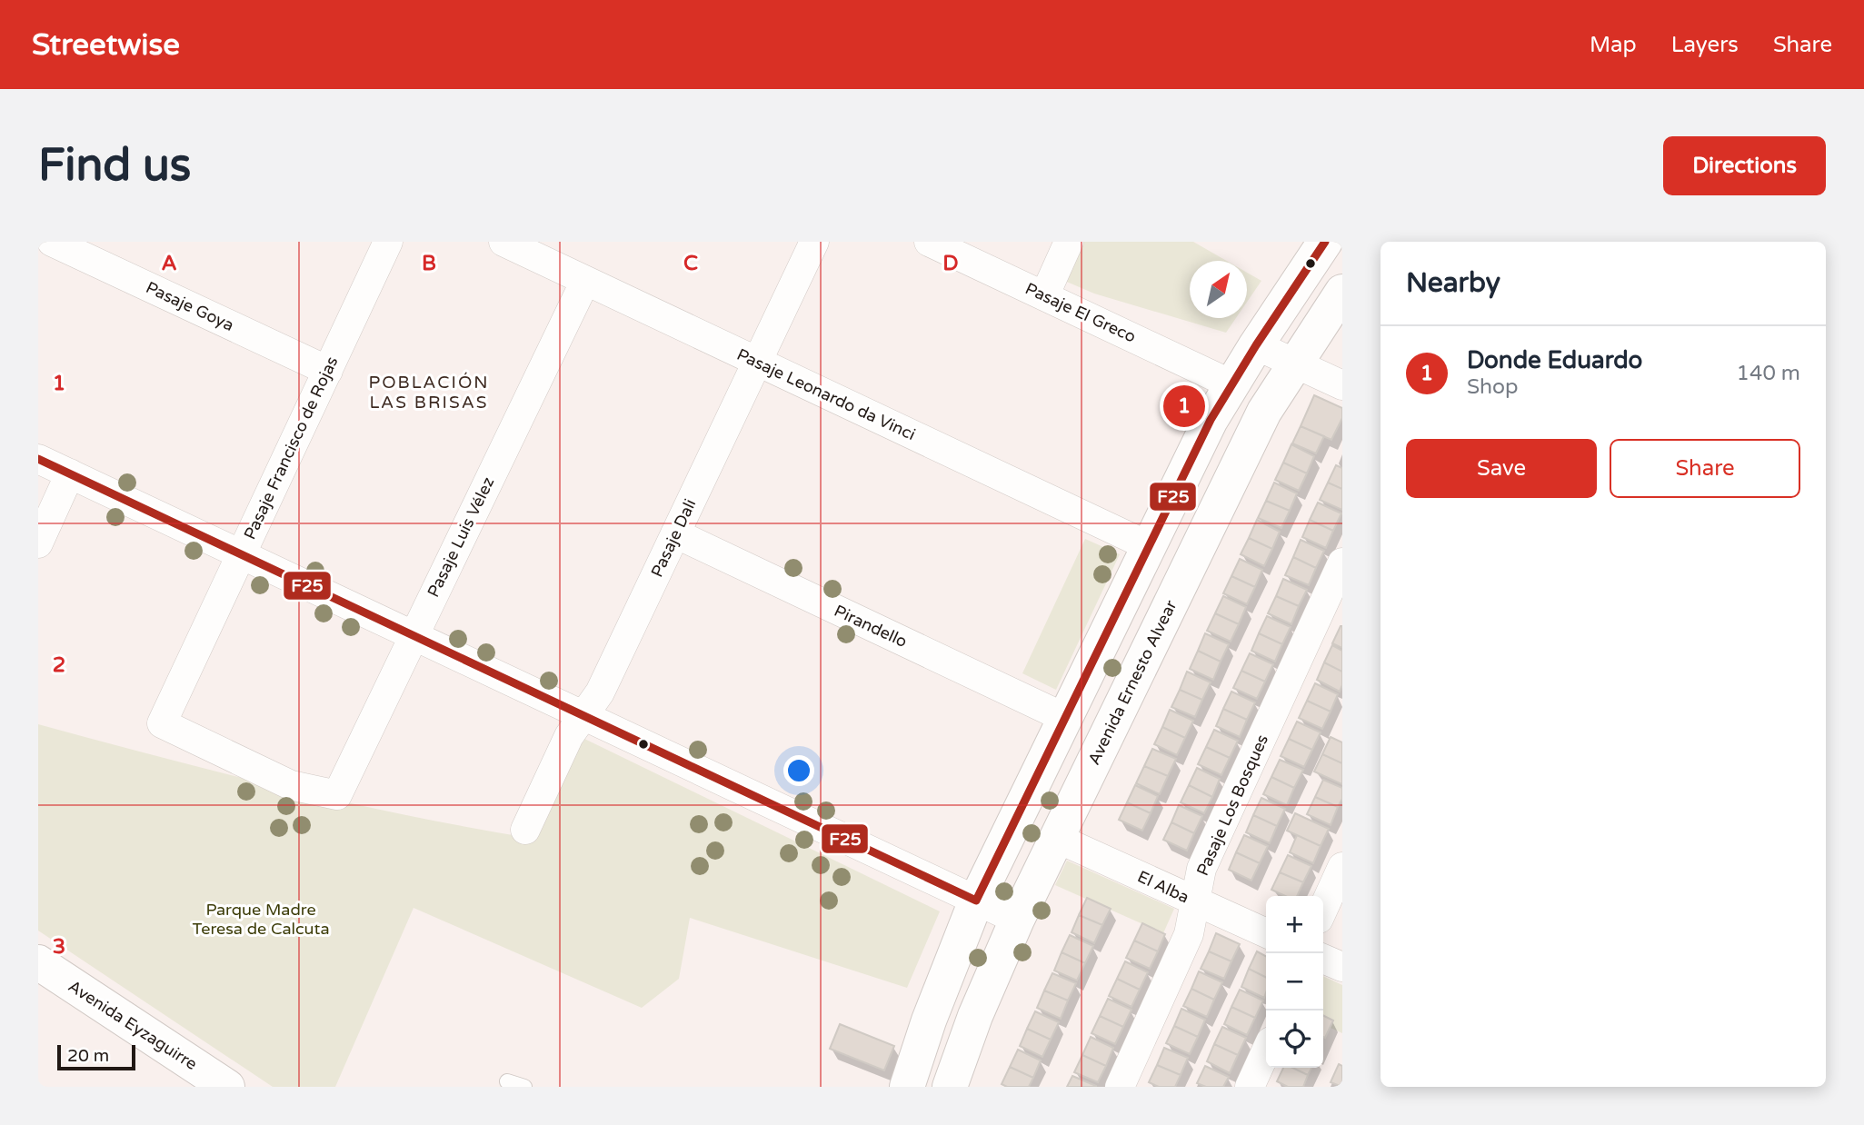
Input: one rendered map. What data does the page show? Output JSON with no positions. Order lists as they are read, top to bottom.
{
  "streets": {
    "main road": ["Avenida Ernesto Alvear", "Avenida Eyzaguirre"],
    "street": [
      "Pasaje Goya",
      "Pasaje El Greco",
      "Pasaje Leonardo da Vinci",
      "Pasaje Francisco de Rojas",
      "Pasaje Luis Vélez",
      "Pasaje Dali",
      "Pirandello",
      "Pasaje Los Bosques",
      "El Alba"
    ]
  },
  "crossings": [
    ["Pasaje Goya", "Pasaje Francisco de Rojas"],
    ["Pasaje Leonardo da Vinci", "Pasaje Luis Vélez"],
    ["Pasaje Leonardo da Vinci", "Pasaje Dali"],
    ["Pasaje Francisco de Rojas", "Pasaje Luis Vélez"],
    ["Pasaje Dali", "Pirandello"],
    ["Avenida Ernesto Alvear", "El Alba"],
    ["Pasaje Los Bosques", "El Alba"]
  ],
  "districts": ["POBLACIÓN LAS BRISAS"],
  "parks": ["Parque Madre Teresa de Calcuta"],
  "lines": ["transit line F25"],
  "scale_bar": "20 m",
  "north": "top right",
  "page": {
    "header": "Streetwise",
    "nav": ["Map", "Layers", "Share"],
    "buttons": [
      "Directions",
      ["Save", "Share"]
    ],
    "title": "Find us",
    "heading": "Nearby",
    "list": [
      {
        "mark": "1",
        "name": "Donde Eduardo",
        "note": "Shop",
        "value": "140 m"
      }
    ],
    "pins": "1",
    "map_buttons": ["+", "−"],
    "scale": "20 m"
  },
  "grid": {
    "columns": [
      "A",
      "B",
      "C",
      "D"
    ],
    "rows": ["1", "2", "3"]
  }
}
